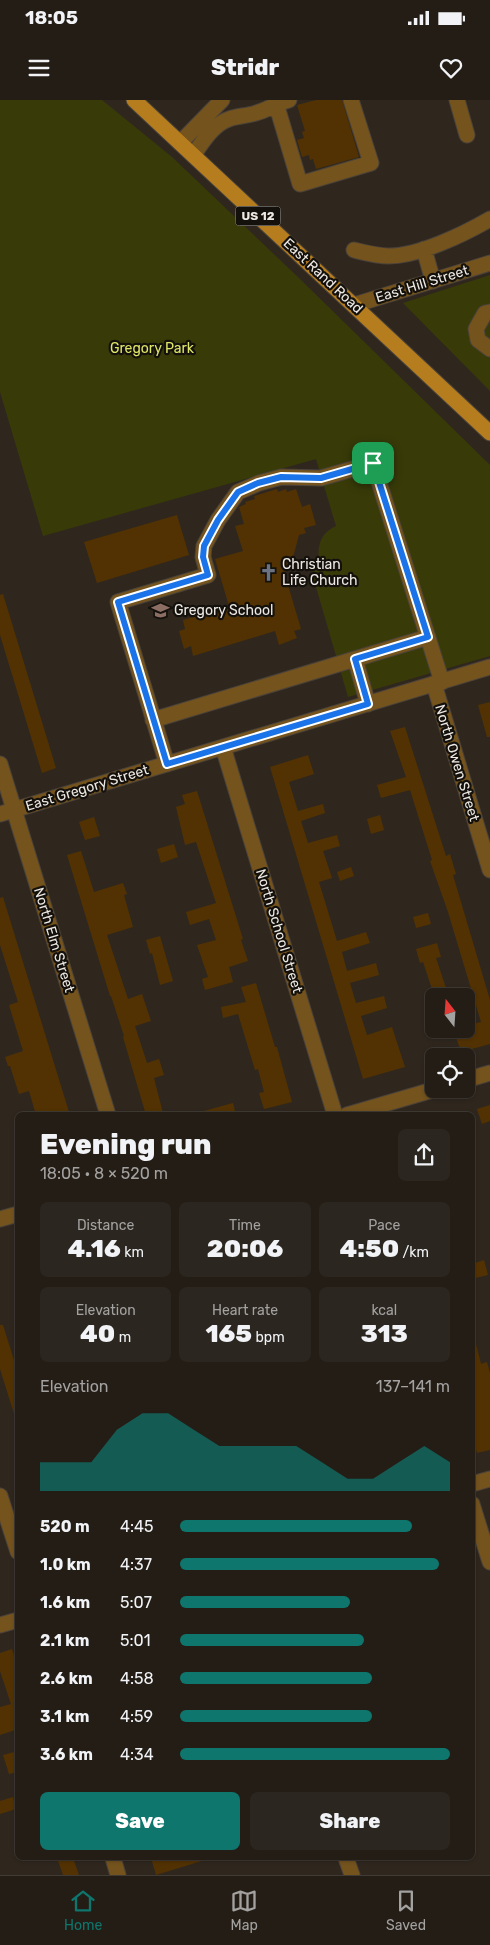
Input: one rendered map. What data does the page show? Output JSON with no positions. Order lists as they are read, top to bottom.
{
  "streets": {
    "main road": ["US 12", "East Rand Road"],
    "street": [
      "East Hill Street",
      "North Owen Street",
      "East Gregory Street",
      "North School Street",
      "North Elm Street"
    ]
  },
  "crossings": [
    ["East Rand Road", "East Hill Street"],
    ["North Owen Street", "East Gregory Street"],
    ["East Gregory Street", "North School Street"],
    ["East Gregory Street", "North Elm Street"]
  ],
  "parks": ["Gregory Park"],
  "places": {
    "church": ["Christian Life Church"],
    "school or university": ["Gregory School"]
  },
  "north": "top",
  "page": {
    "status": "18:05",
    "header": "Stridr",
    "heading": ["Evening run", "18:05 · 8 × 520 m"],
    "stats": [
      ["Distance", "4.16 km"],
      ["Time", "20:06"],
      ["Pace", "4:50 /km"],
      ["Elevation", "40 m"],
      ["Heart rate", "165 bpm"],
      ["kcal", "313"]
    ],
    "chart": ["Elevation", "137–141 m"],
    "list": [
      {
        "name": "520 m",
        "note": "4:45"
      },
      {
        "name": "1.0 km",
        "note": "4:37"
      },
      {
        "name": "1.6 km",
        "note": "5:07"
      },
      {
        "name": "2.1 km",
        "note": "5:01"
      },
      {
        "name": "2.6 km",
        "note": "4:58"
      },
      {
        "name": "3.1 km",
        "note": "4:59"
      },
      {
        "name": "3.6 km",
        "note": "4:34"
      }
    ],
    "buttons": ["Save", "Share"],
    "tabs": ["Home", "Map", "Saved"]
  }
}
